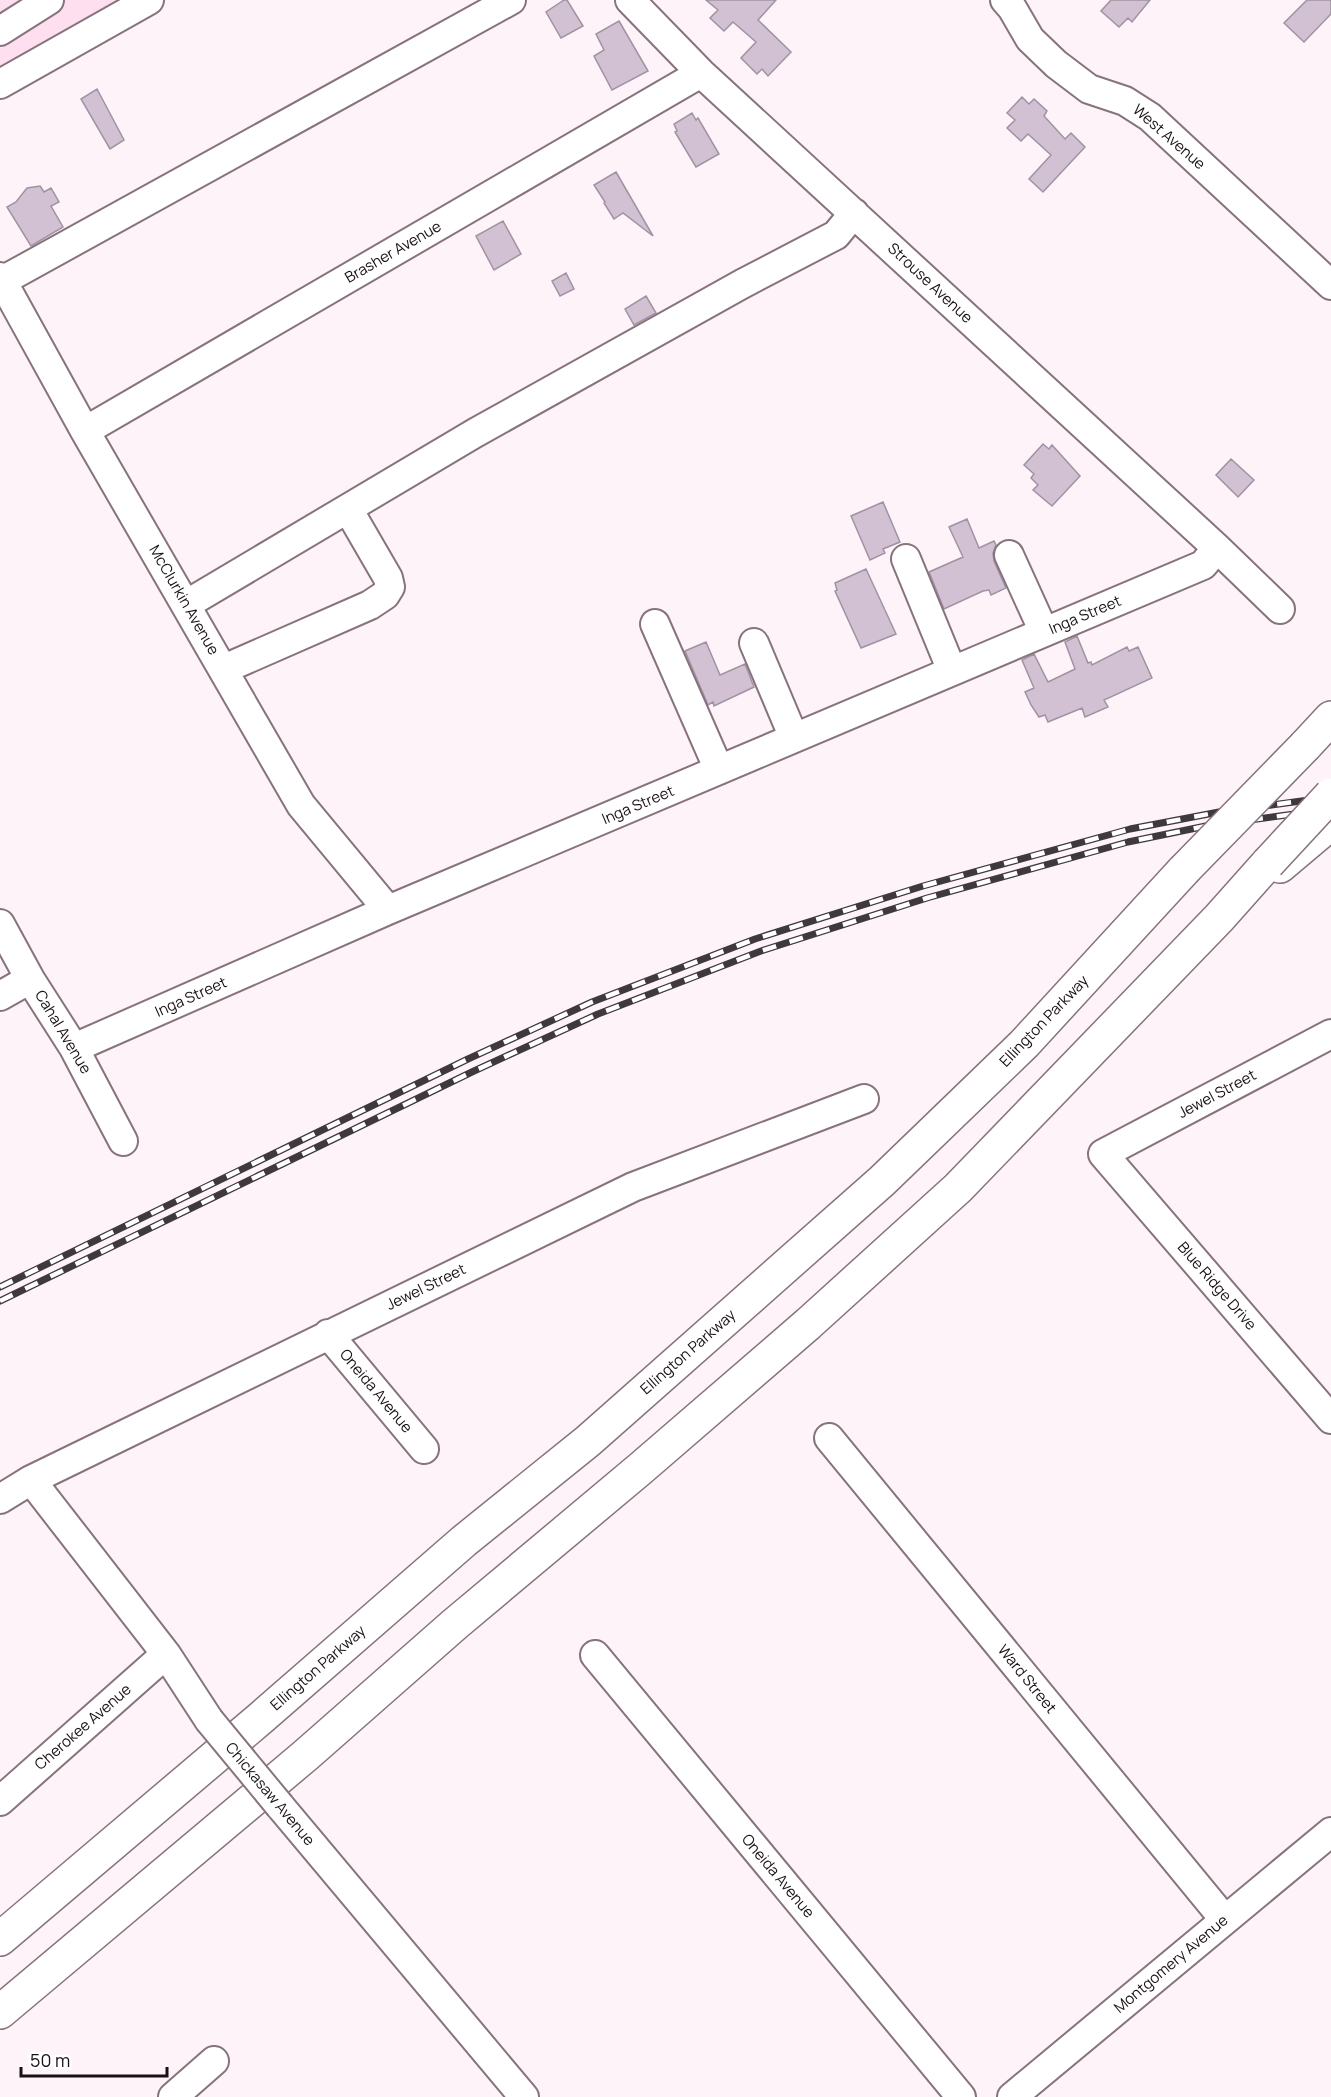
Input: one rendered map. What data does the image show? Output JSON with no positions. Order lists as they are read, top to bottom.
{
  "streets": {
    "highway": ["Ellington Parkway"],
    "street": [
      "West Avenue",
      "Brasher Avenue",
      "Strouse Avenue",
      "McClurkin Avenue",
      "Inga Street",
      "Cahal Avenue",
      "Jewel Street",
      "Blue Ridge Drive",
      "Oneida Avenue",
      "Ward Street",
      "Cherokee Avenue",
      "Chickasaw Avenue",
      "Montgomery Avenue"
    ]
  },
  "crossings": [
    ["Brasher Avenue", "Strouse Avenue"],
    ["Brasher Avenue", "McClurkin Avenue"],
    ["Strouse Avenue", "Inga Street"],
    ["McClurkin Avenue", "Inga Street"],
    ["Inga Street", "Cahal Avenue"],
    ["Jewel Street", "Blue Ridge Drive"],
    ["Jewel Street", "Oneida Avenue"],
    ["Jewel Street", "Chickasaw Avenue"],
    ["Ward Street", "Montgomery Avenue"],
    ["Cherokee Avenue", "Chickasaw Avenue"]
  ],
  "scale_bar": "50 m"
}
